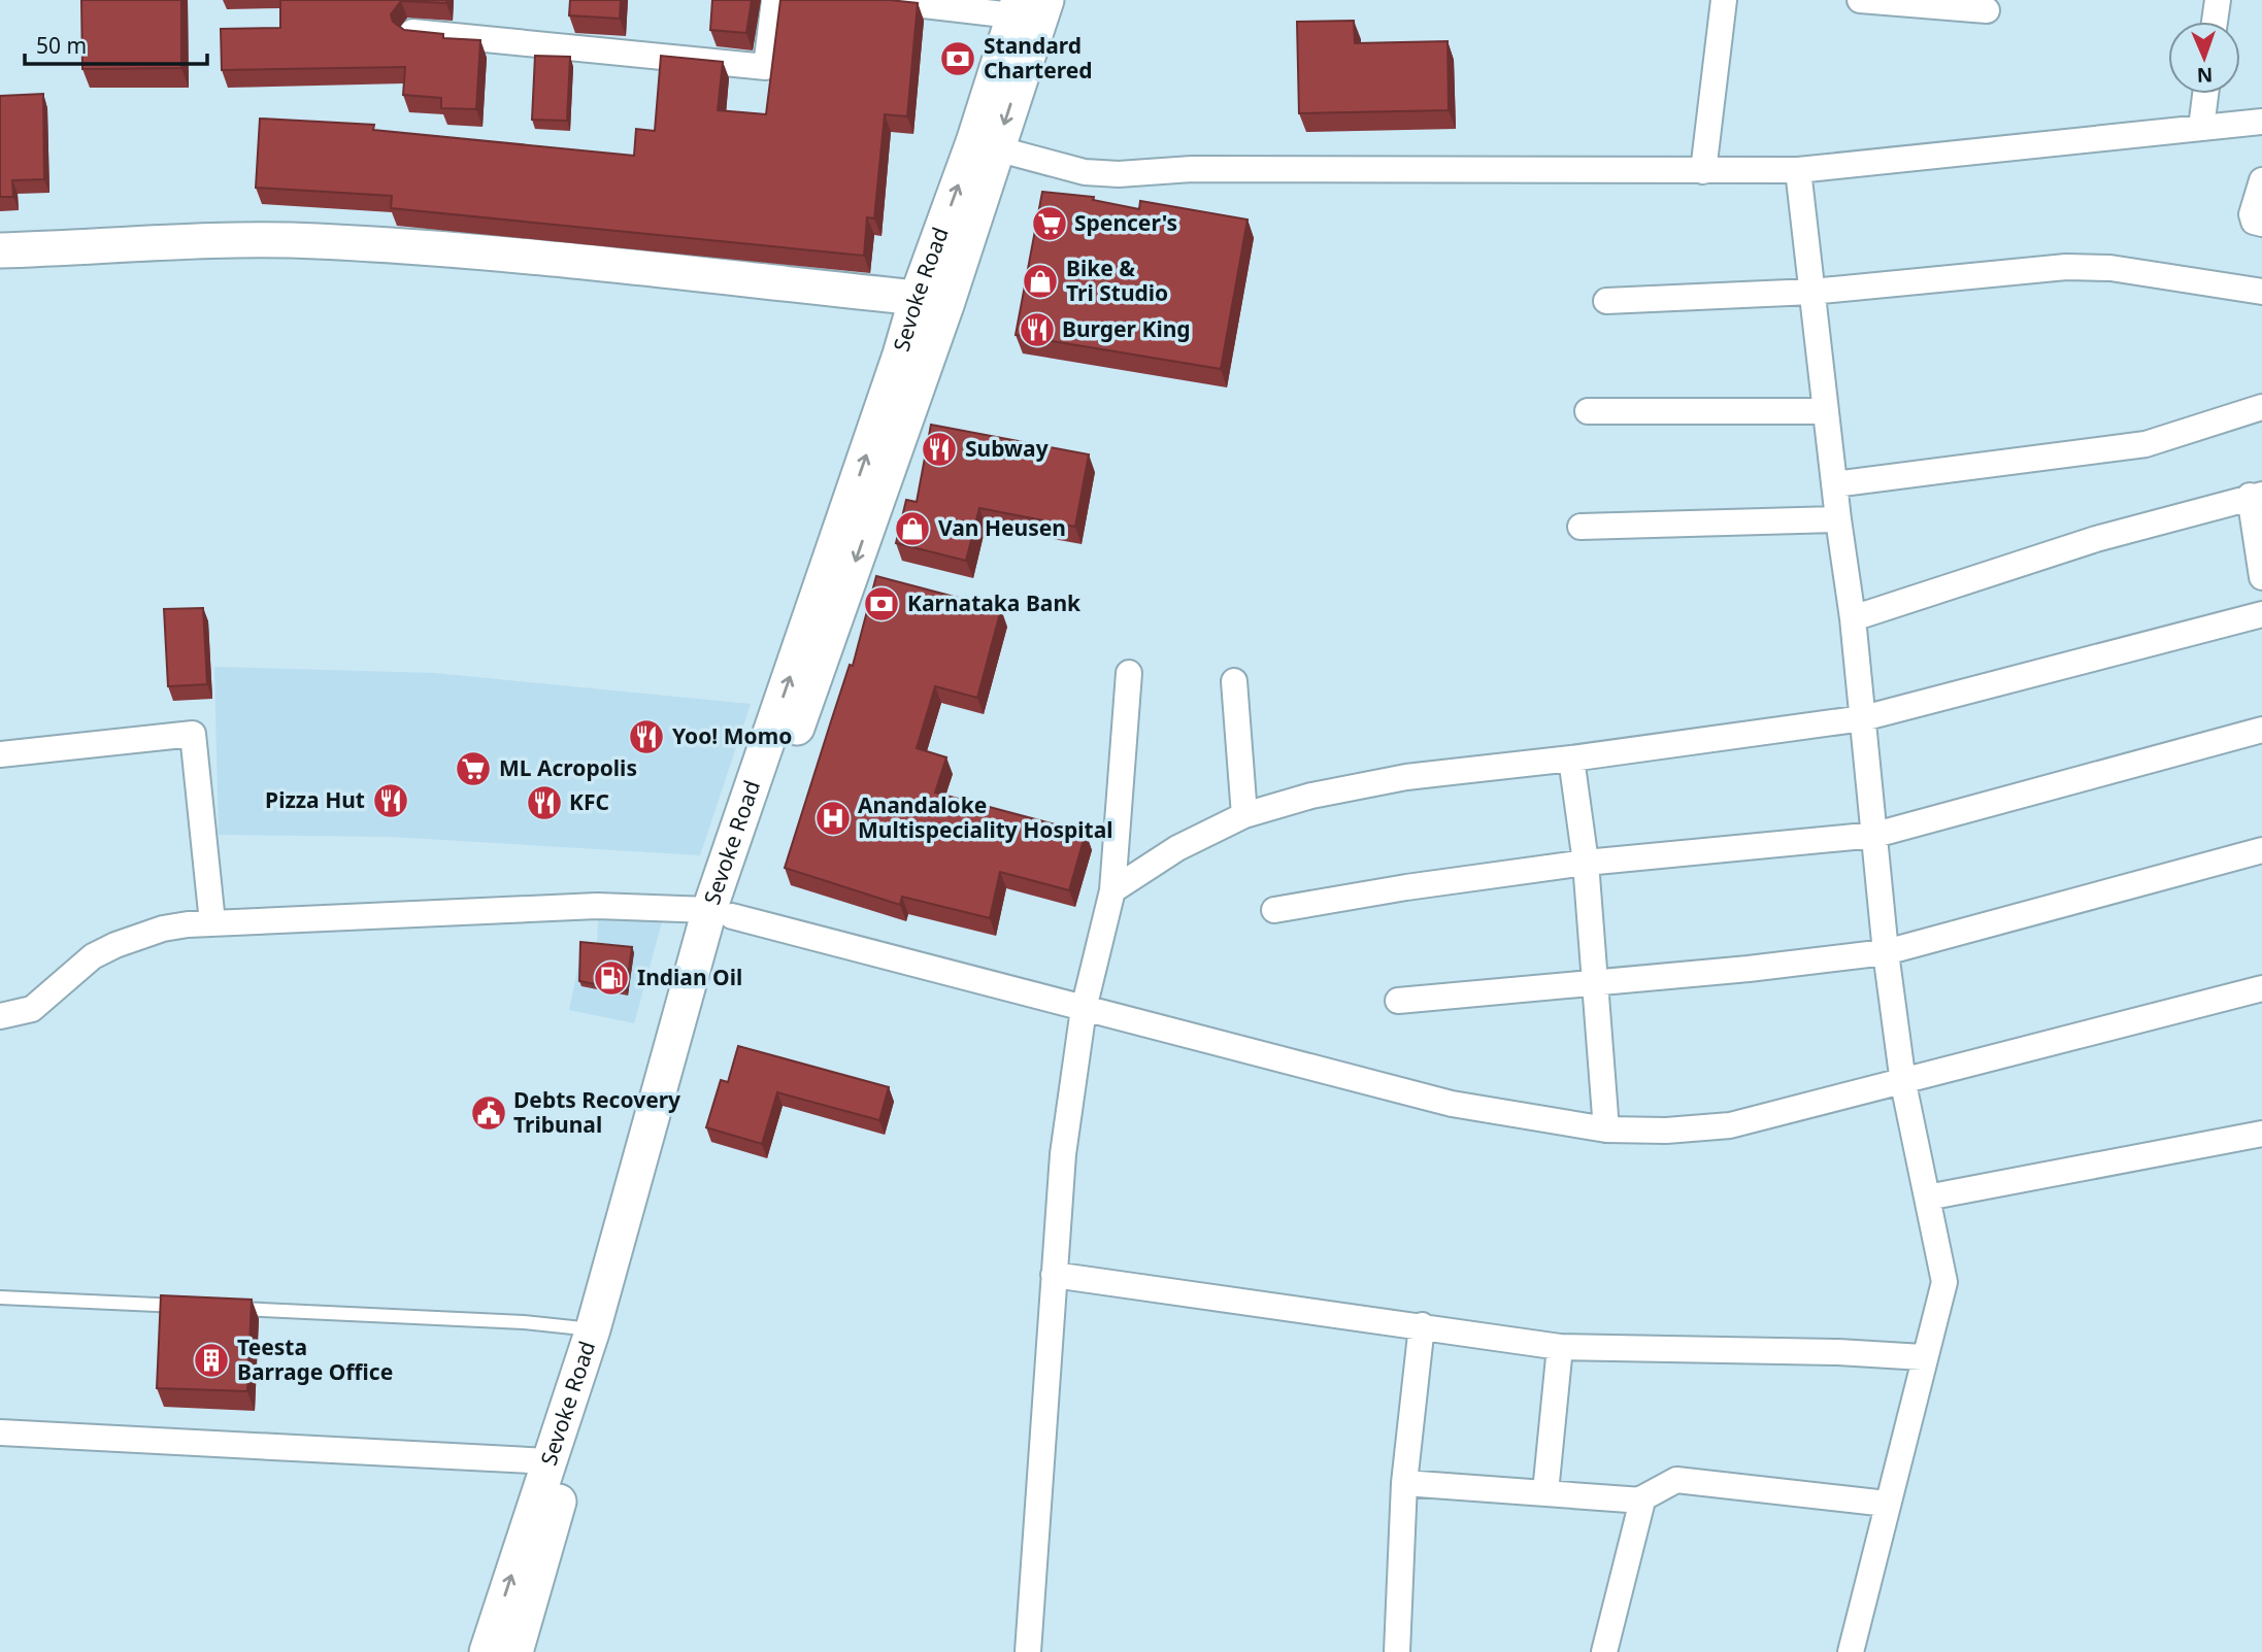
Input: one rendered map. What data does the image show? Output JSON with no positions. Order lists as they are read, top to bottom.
{
  "streets": {
    "main road": ["Sevoke Road"]
  },
  "places": {
    "bank": ["Standard Chartered", "Karnataka Bank"],
    "supermarket": ["Spencer's", "ML Acropolis"],
    "shop": ["Bike & Tri Studio", "Van Heusen"],
    "restaurant": [
      "Burger King",
      "Subway",
      "Yoo! Momo",
      "Pizza Hut",
      "KFC"
    ],
    "hospital": ["Anandaloke Multispeciality Hospital"],
    "fuel station": ["Indian Oil"],
    "public building": ["Debts Recovery Tribunal"],
    "building": ["Teesta Barrage Office"]
  },
  "scale_bar": "50 m",
  "north": "bottom"
}
